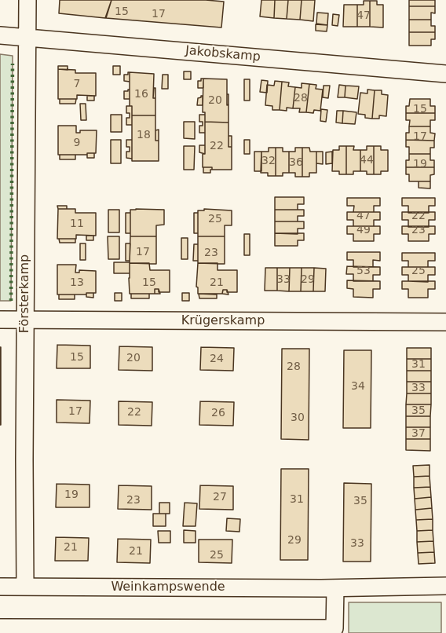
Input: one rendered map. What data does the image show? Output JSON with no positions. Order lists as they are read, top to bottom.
{
  "streets": {
    "street": [
      "Jakobskamp",
      "Försterkamp",
      "Krügerskamp",
      "Weinkampswende"
    ]
  },
  "crossings": [
    ["Jakobskamp", "Försterkamp"],
    ["Försterkamp", "Krügerskamp"],
    ["Försterkamp", "Weinkampswende"]
  ],
  "house_numbers": [
    "15",
    "17",
    "47",
    "7",
    "16",
    "28",
    "20",
    "15",
    "18",
    "17",
    "9",
    "22",
    "44",
    "32",
    "36",
    "19",
    "47",
    "22",
    "25",
    "11",
    "49",
    "23",
    "17",
    "23",
    "53",
    "25",
    "33",
    "29",
    "13",
    "15",
    "21",
    "15",
    "20",
    "24",
    "31",
    "28",
    "34",
    "33",
    "35",
    "17",
    "22",
    "26",
    "30",
    "37",
    "19",
    "27",
    "31",
    "23",
    "35",
    "29",
    "33",
    "21",
    "21",
    "25"
  ]
}
